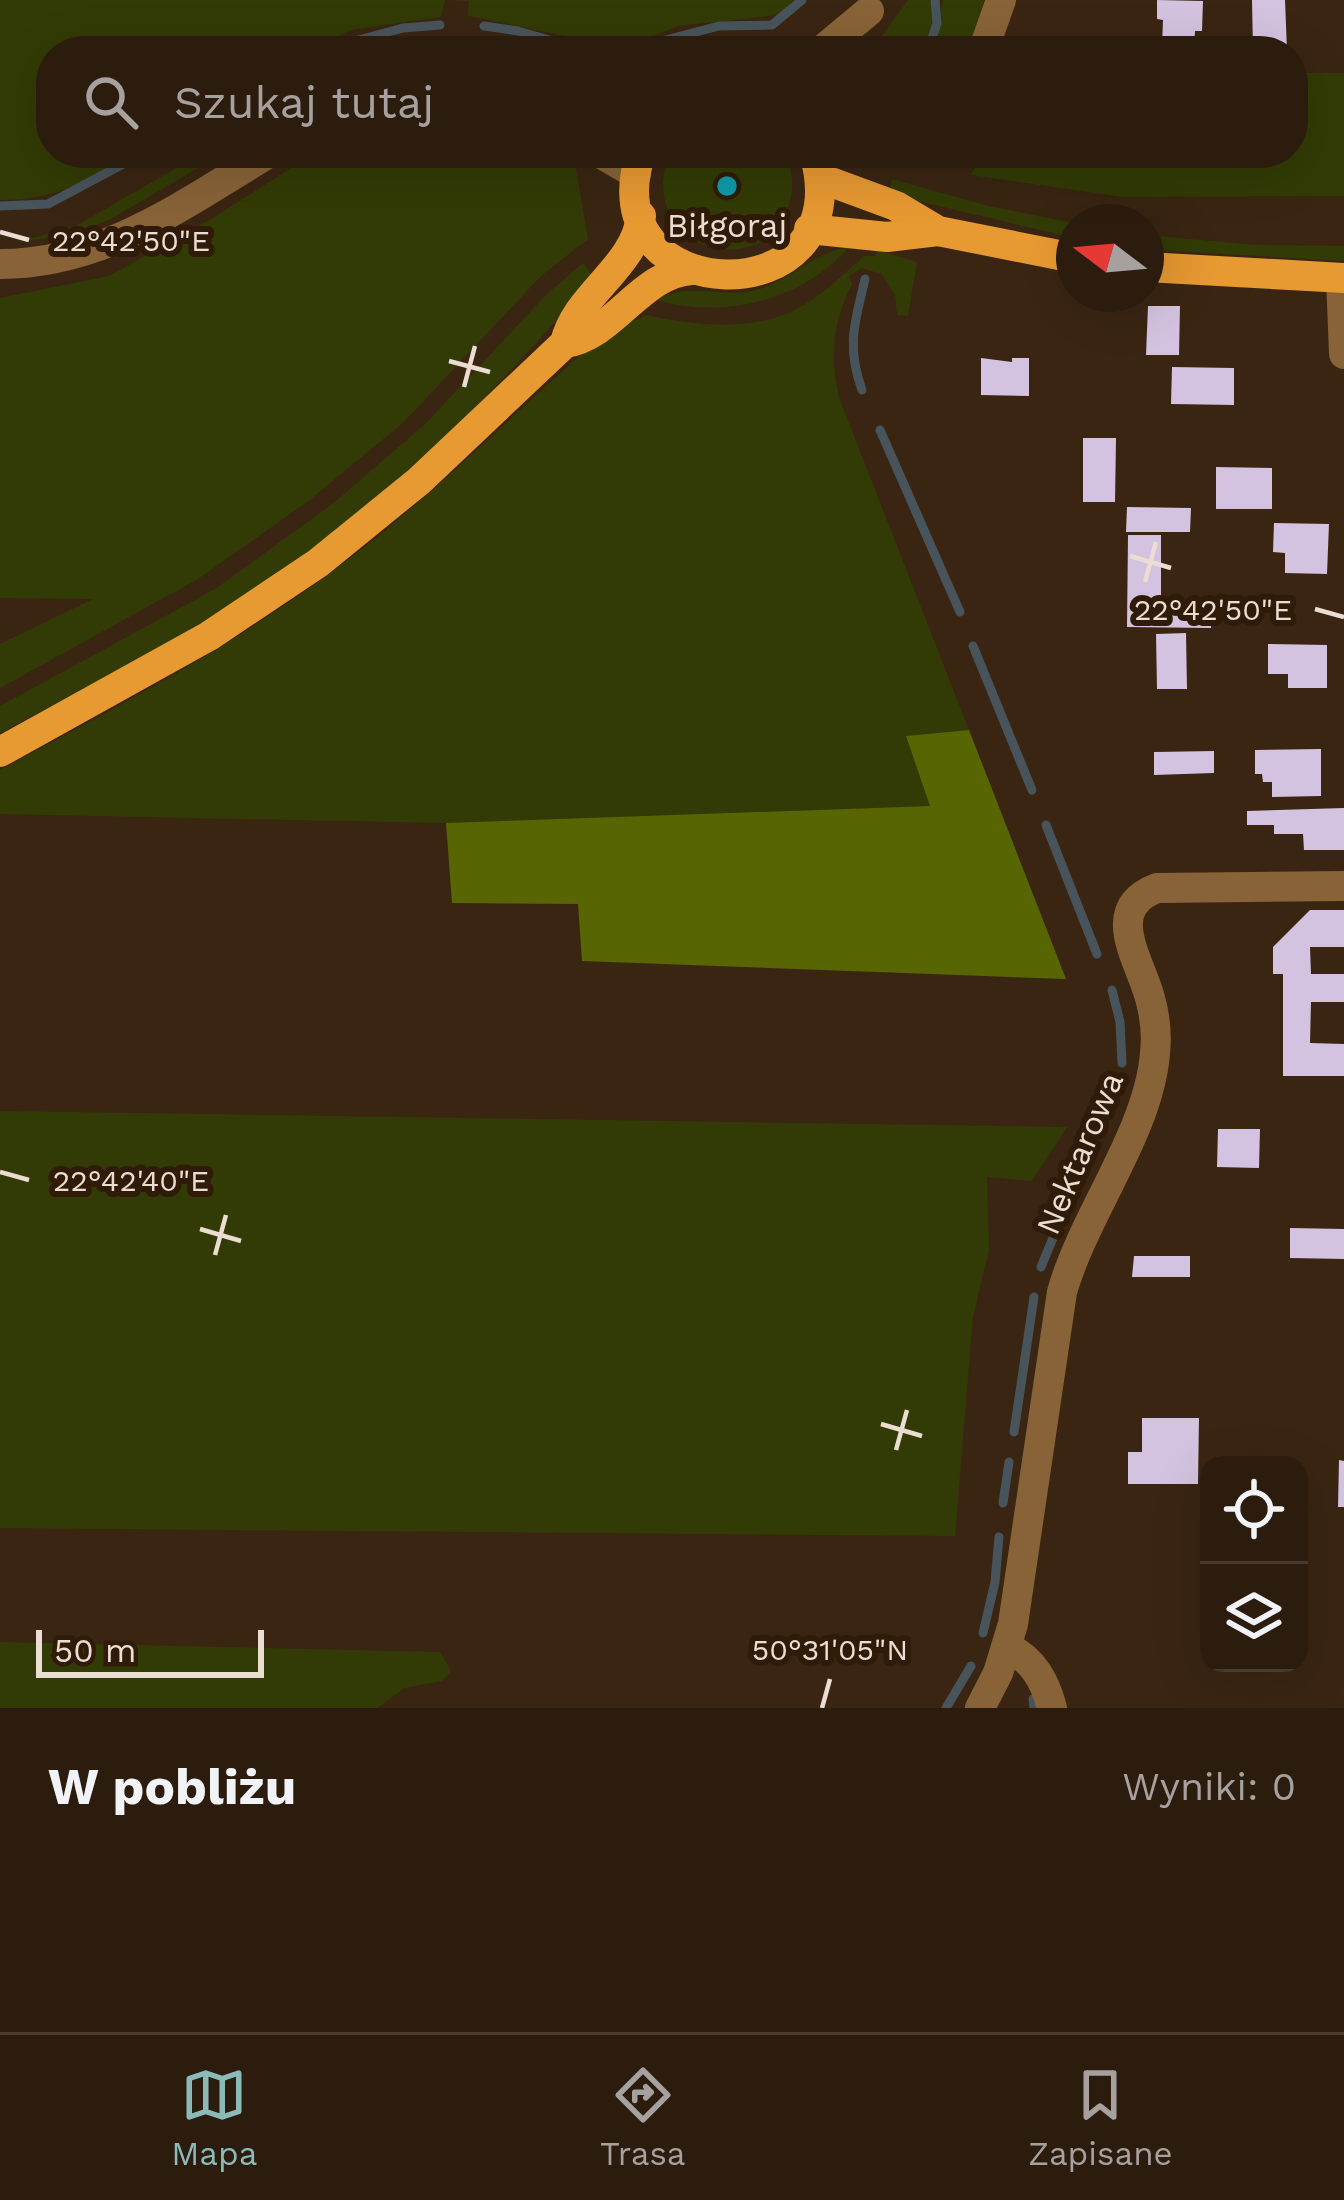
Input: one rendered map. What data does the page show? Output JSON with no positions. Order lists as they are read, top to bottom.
{
  "streets": {
    "street": ["Nektarowa"]
  },
  "places": ["Biłgoraj"],
  "scale_bar": "50 m",
  "north": "left",
  "page": {
    "search": "Szukaj tutaj",
    "scale": "50 m",
    "heading": ["W pobliżu", "Wyniki: 0"],
    "nav": ["Mapa", "Trasa", "Zapisane"]
  },
  "coordinates": ["22°42'50\"E", "22°42'40\"E", "50°31'05\"N"]
}
